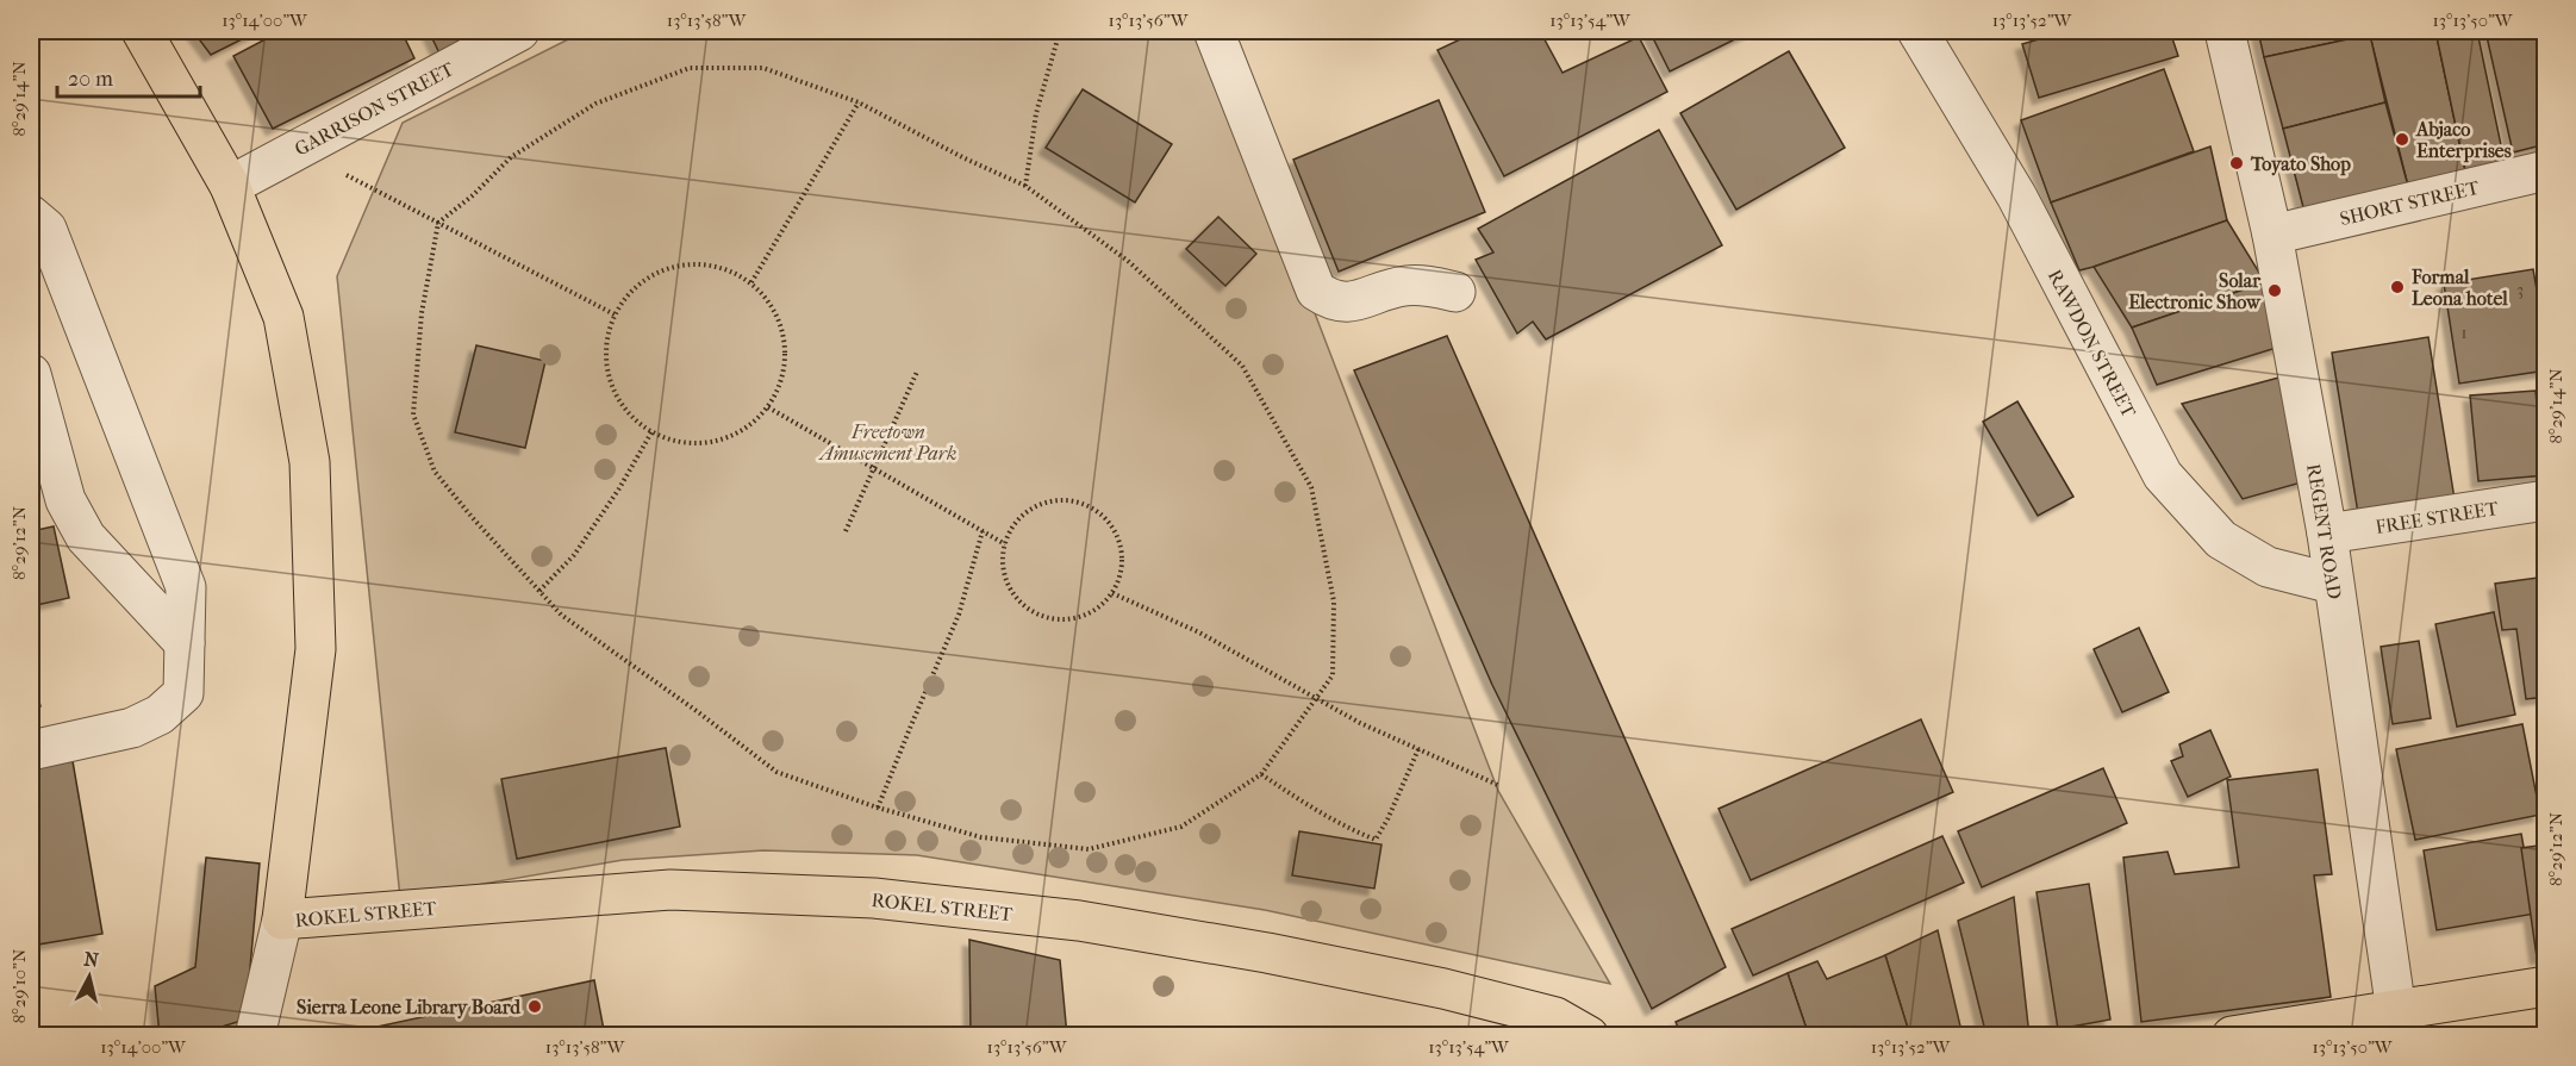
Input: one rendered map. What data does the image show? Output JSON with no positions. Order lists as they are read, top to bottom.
{
  "streets": {
    "main road": ["ROKEL STREET"],
    "street": [
      "GARRISON STREET",
      "SHORT STREET",
      "RAWDON STREET",
      "FREE STREET",
      "REGENT ROAD"
    ]
  },
  "crossings": [
    ["SHORT STREET", "REGENT ROAD"],
    ["RAWDON STREET", "REGENT ROAD"],
    ["FREE STREET", "REGENT ROAD"]
  ],
  "parks": ["Freetown Amusement Park"],
  "places": [
    "Abjaco Enterprises",
    "Toyato Shop",
    "Formal Leona hotel",
    "Solar Electronic Show",
    "Sierra Leone Library Board"
  ],
  "house_numbers": ["3", "1"],
  "scale_bar": "20 m",
  "north": "top",
  "coordinates": [
    "13°14'00\"W",
    "13°13'58\"W",
    "13°13'56\"W",
    "13°13'54\"W",
    "13°13'52\"W",
    "13°13'50\"W",
    "8°29'14\"N",
    "8°29'12\"N",
    "8°29'10\"N"
  ]
}
